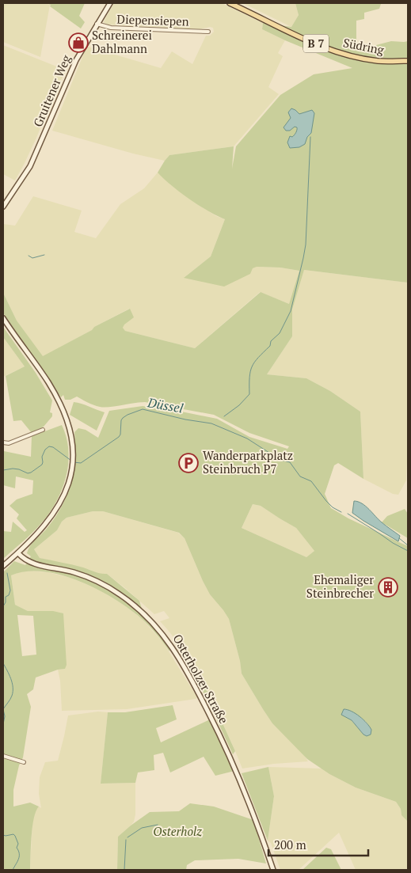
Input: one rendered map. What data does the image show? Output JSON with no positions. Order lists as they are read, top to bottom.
{
  "streets": {
    "main road": [
      "B 7",
      "Südring",
      "Gruitener Weg",
      "Osterholzer Straße"
    ],
    "street": ["Diepensiepen"]
  },
  "crossings": [
    ["Diepensiepen", "Gruitener Weg"]
  ],
  "water": ["Düssel"],
  "parks": ["Osterholz"],
  "places": {
    "shop": ["Schreinerei Dahlmann"],
    "parking": ["Wanderparkplatz Steinbruch P7"],
    "building": ["Ehemaliger Steinbrecher"]
  },
  "scale_bar": "200 m"
}
